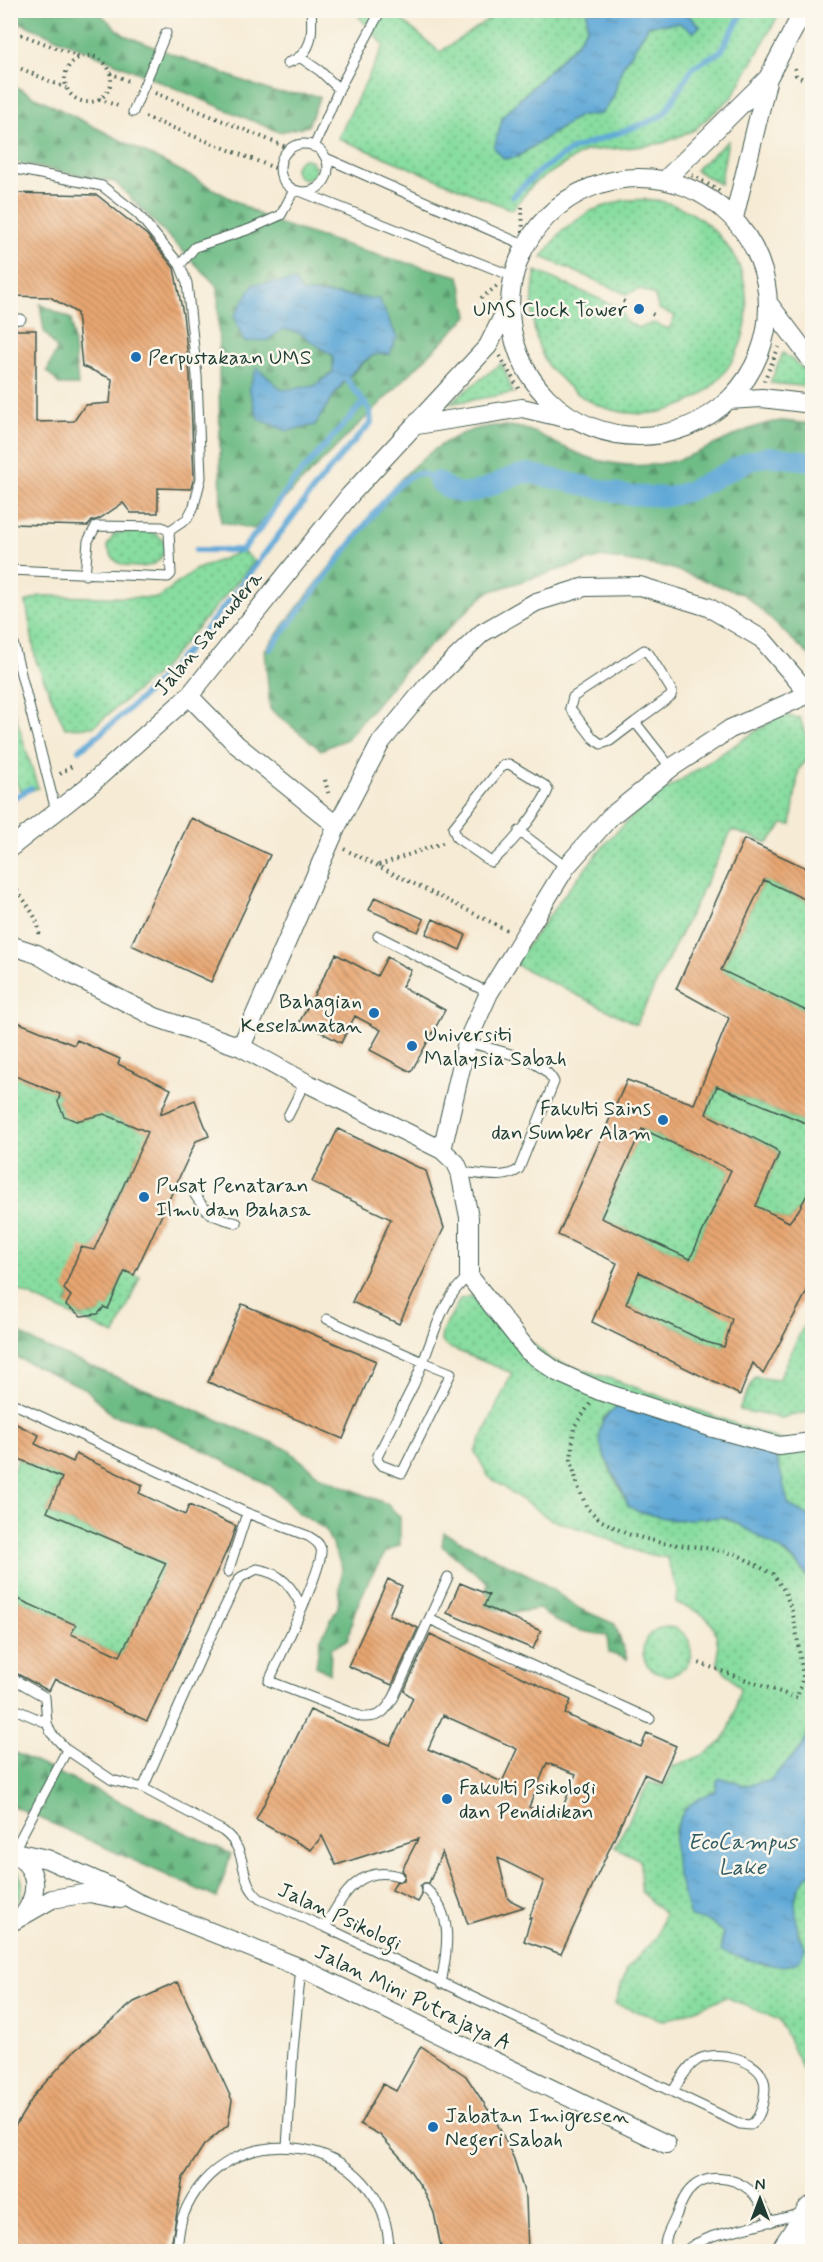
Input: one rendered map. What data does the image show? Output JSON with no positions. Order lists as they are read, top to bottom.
{
  "streets": {
    "street": ["Jalan Samudera", "Jalan Mini Putrajaya A"],
    "lane": ["Jalan Psikologi"]
  },
  "water": ["EcoCampus Lake"],
  "places": [
    "UMS Clock Tower",
    "Perpustakaan UMS",
    "Bahagian Keselamatan",
    "Universiti Malaysia Sabah",
    "Fakulti Sains dan Sumber Alam",
    "Pusat Penataran Ilmu dan Bahasa",
    "Fakulti Psikologi dan Pendidikan",
    "Jabatan Imigresen Negeri Sabah"
  ],
  "north": "top"
}
